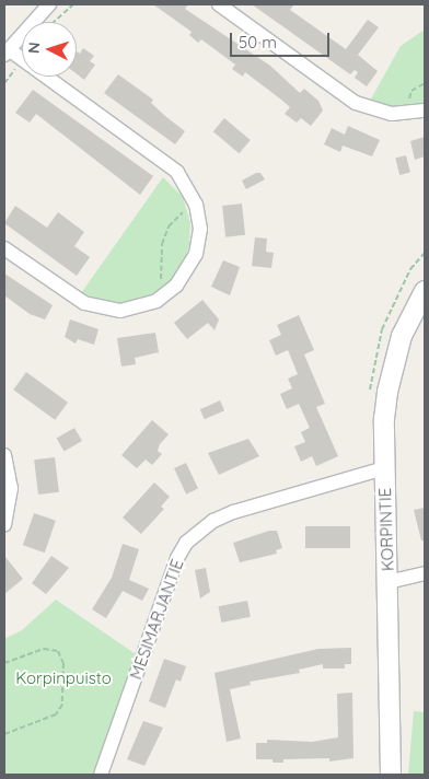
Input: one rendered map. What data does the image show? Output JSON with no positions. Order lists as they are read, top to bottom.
{
  "streets": {
    "street": ["KORPINTIE", "MESIMARJANTIE"]
  },
  "crossings": [
    ["KORPINTIE", "MESIMARJANTIE"]
  ],
  "parks": ["Korpinpuisto"],
  "scale_bar": "50 m",
  "north": "left"
}
